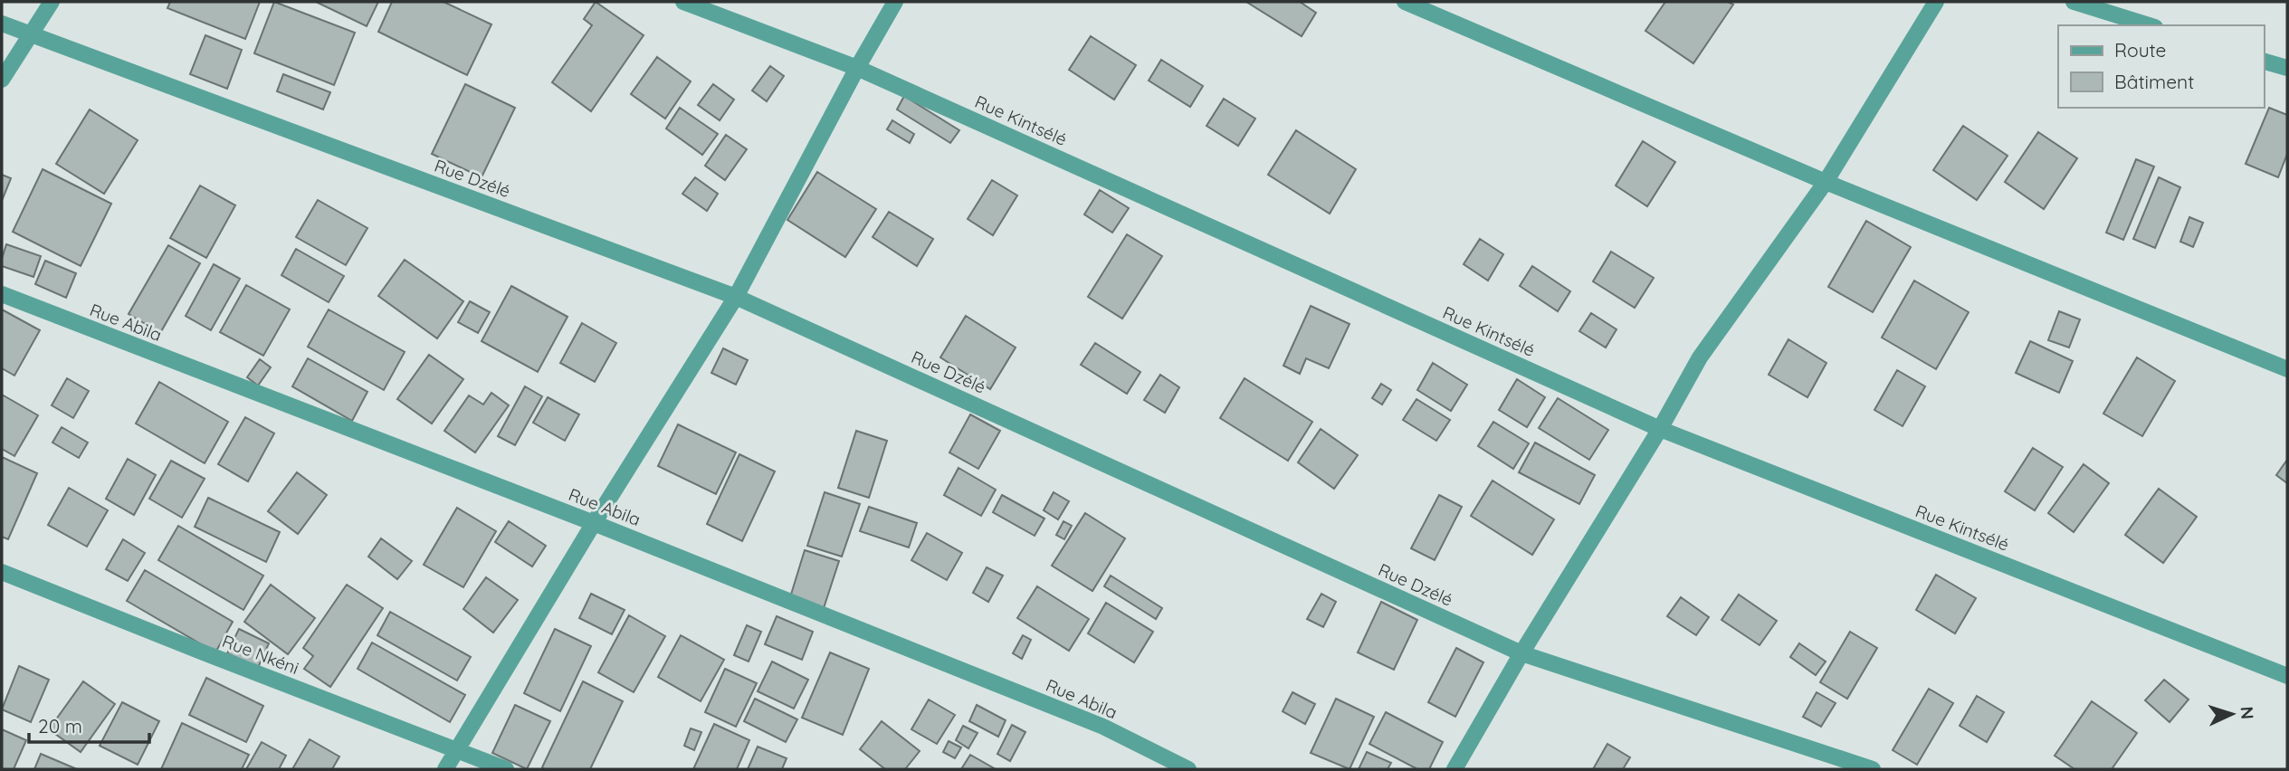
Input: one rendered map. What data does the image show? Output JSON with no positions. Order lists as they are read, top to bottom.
{
  "streets": {
    "street": [
      "Rue Kintsélé",
      "Rue Dzélé",
      "Rue Abila",
      "Rue Nkéni"
    ]
  },
  "legend": ["Route", "Bâtiment"],
  "scale_bar": "20 m",
  "north": "right"
}
